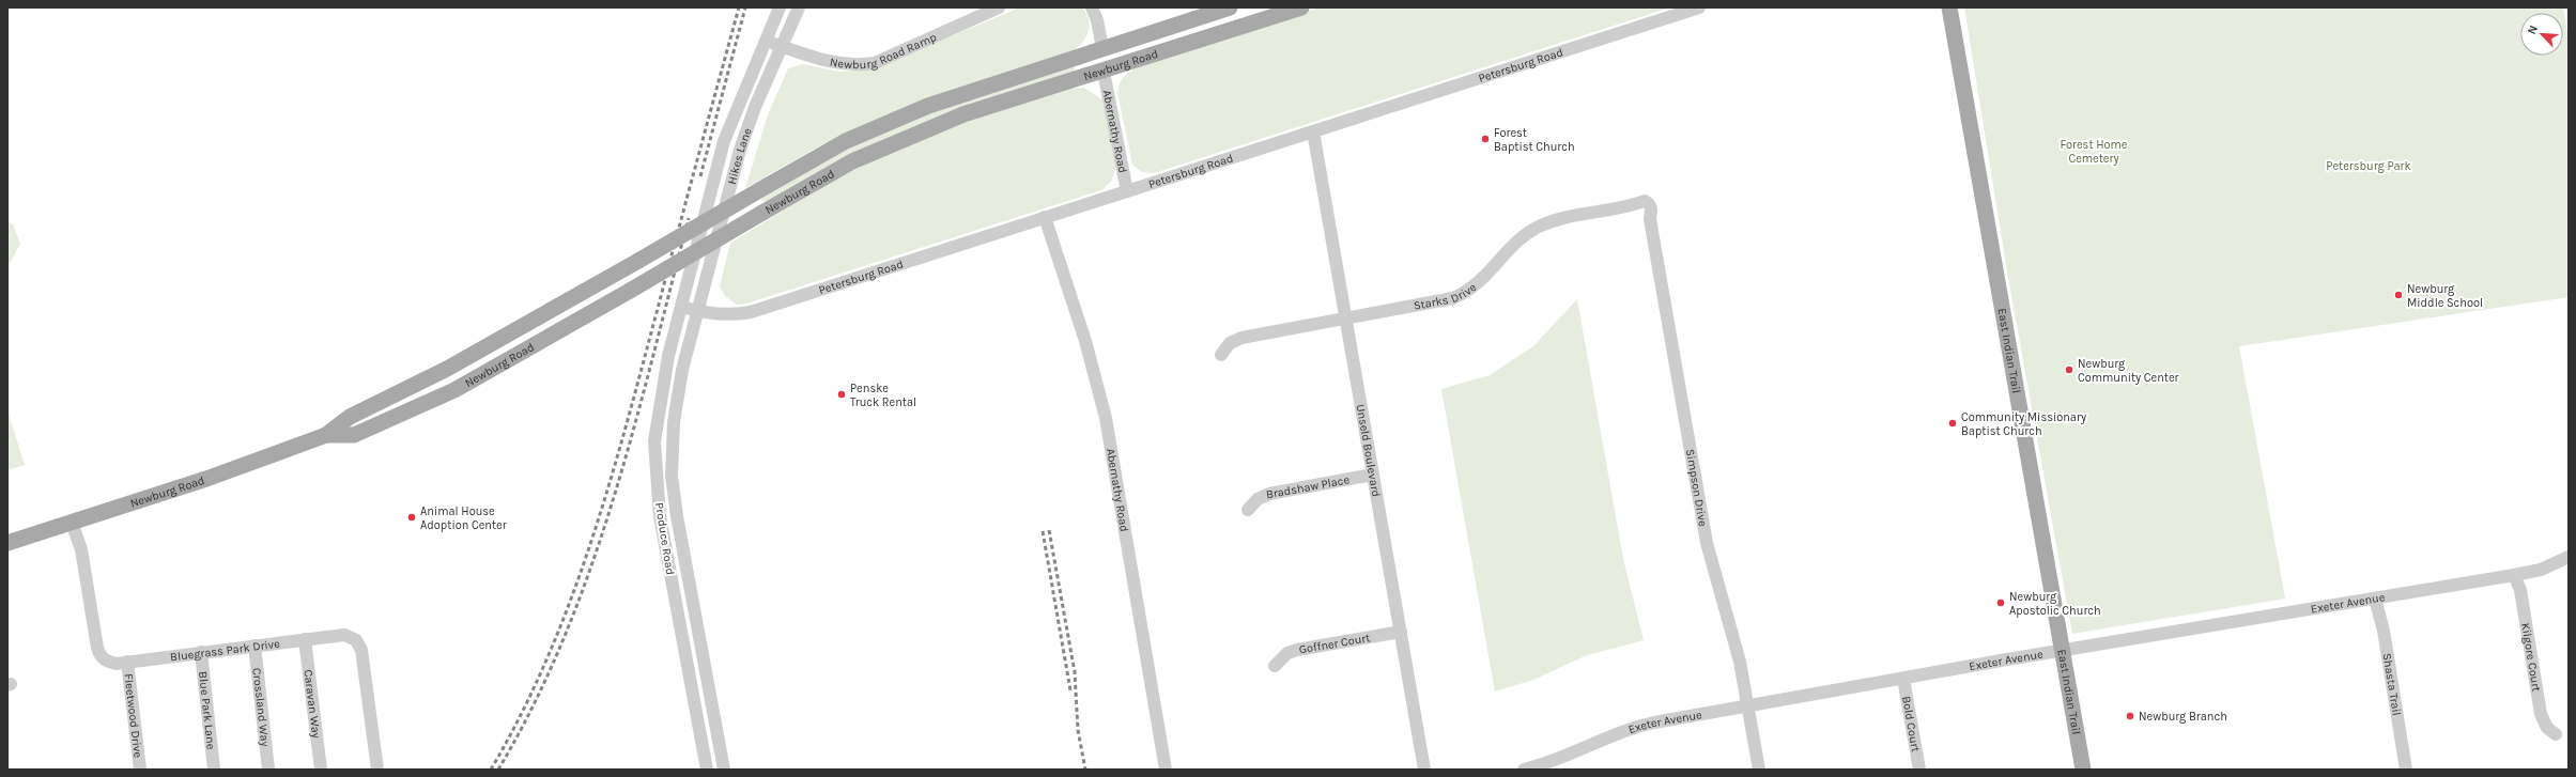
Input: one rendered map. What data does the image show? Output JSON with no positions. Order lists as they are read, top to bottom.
{
  "streets": {
    "main road": ["Newburg Road", "East Indian Trail"],
    "street": [
      "Newburg Road Ramp",
      "Petersburg Road",
      "Abernathy Road",
      "Hikes Lane",
      "Starks Drive",
      "Unseld Boulevard",
      "Bradshaw Place",
      "Simpson Drive",
      "Produce Road",
      "Exeter Avenue",
      "Goffner Court",
      "Bluegrass Park Drive",
      "Kilgore Court",
      "Shasta Trail",
      "Caravan Way",
      "Crossland Way",
      "Blue Park Lane",
      "Fleetwood Drive",
      "Bold Court"
    ]
  },
  "crossings": [
    ["Newburg Road Ramp", "Hikes Lane"],
    ["Newburg Road", "Abernathy Road"],
    ["Newburg Road", "Bluegrass Park Drive"],
    ["Petersburg Road", "Abernathy Road"],
    ["Petersburg Road", "Hikes Lane"],
    ["Petersburg Road", "Unseld Boulevard"],
    ["Petersburg Road", "Produce Road"],
    ["Hikes Lane", "Produce Road"],
    ["Starks Drive", "Unseld Boulevard"],
    ["Starks Drive", "Simpson Drive"],
    ["East Indian Trail", "Exeter Avenue"],
    ["Unseld Boulevard", "Bradshaw Place"],
    ["Unseld Boulevard", "Goffner Court"],
    ["Simpson Drive", "Exeter Avenue"],
    ["Exeter Avenue", "Kilgore Court"],
    ["Exeter Avenue", "Shasta Trail"],
    ["Exeter Avenue", "Bold Court"],
    ["Bluegrass Park Drive", "Caravan Way"],
    ["Bluegrass Park Drive", "Crossland Way"],
    ["Bluegrass Park Drive", "Blue Park Lane"],
    ["Bluegrass Park Drive", "Fleetwood Drive"]
  ],
  "parks": ["Forest Home Cemetery", "Petersburg Park"],
  "places": [
    "Forest Baptist Church",
    "Newburg Middle School",
    "Newburg Community Center",
    "Penske Truck Rental",
    "Community Missionary Baptist Church",
    "Animal House Adoption Center",
    "Newburg Apostolic Church",
    "Newburg Branch"
  ],
  "north": "top left"
}
